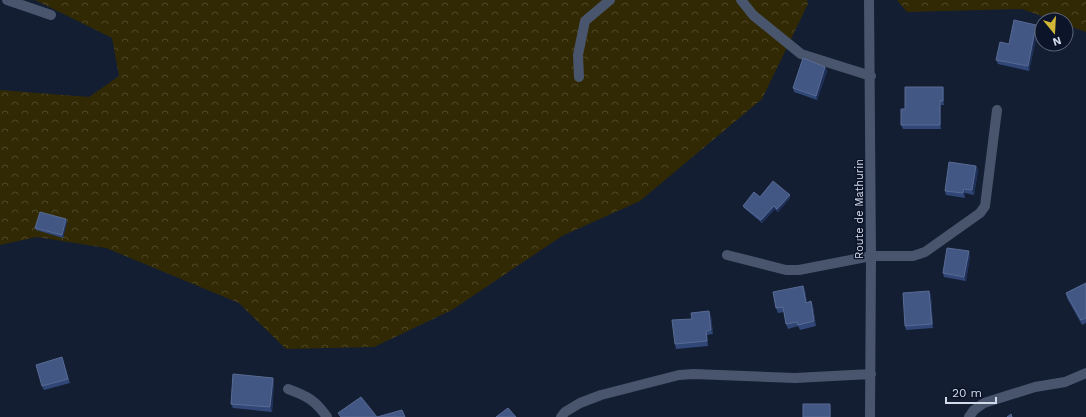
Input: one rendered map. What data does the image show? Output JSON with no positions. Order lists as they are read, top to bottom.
{
  "streets": {
    "street": ["Route de Mathurin"]
  },
  "scale_bar": "20 m",
  "north": "bottom"
}
